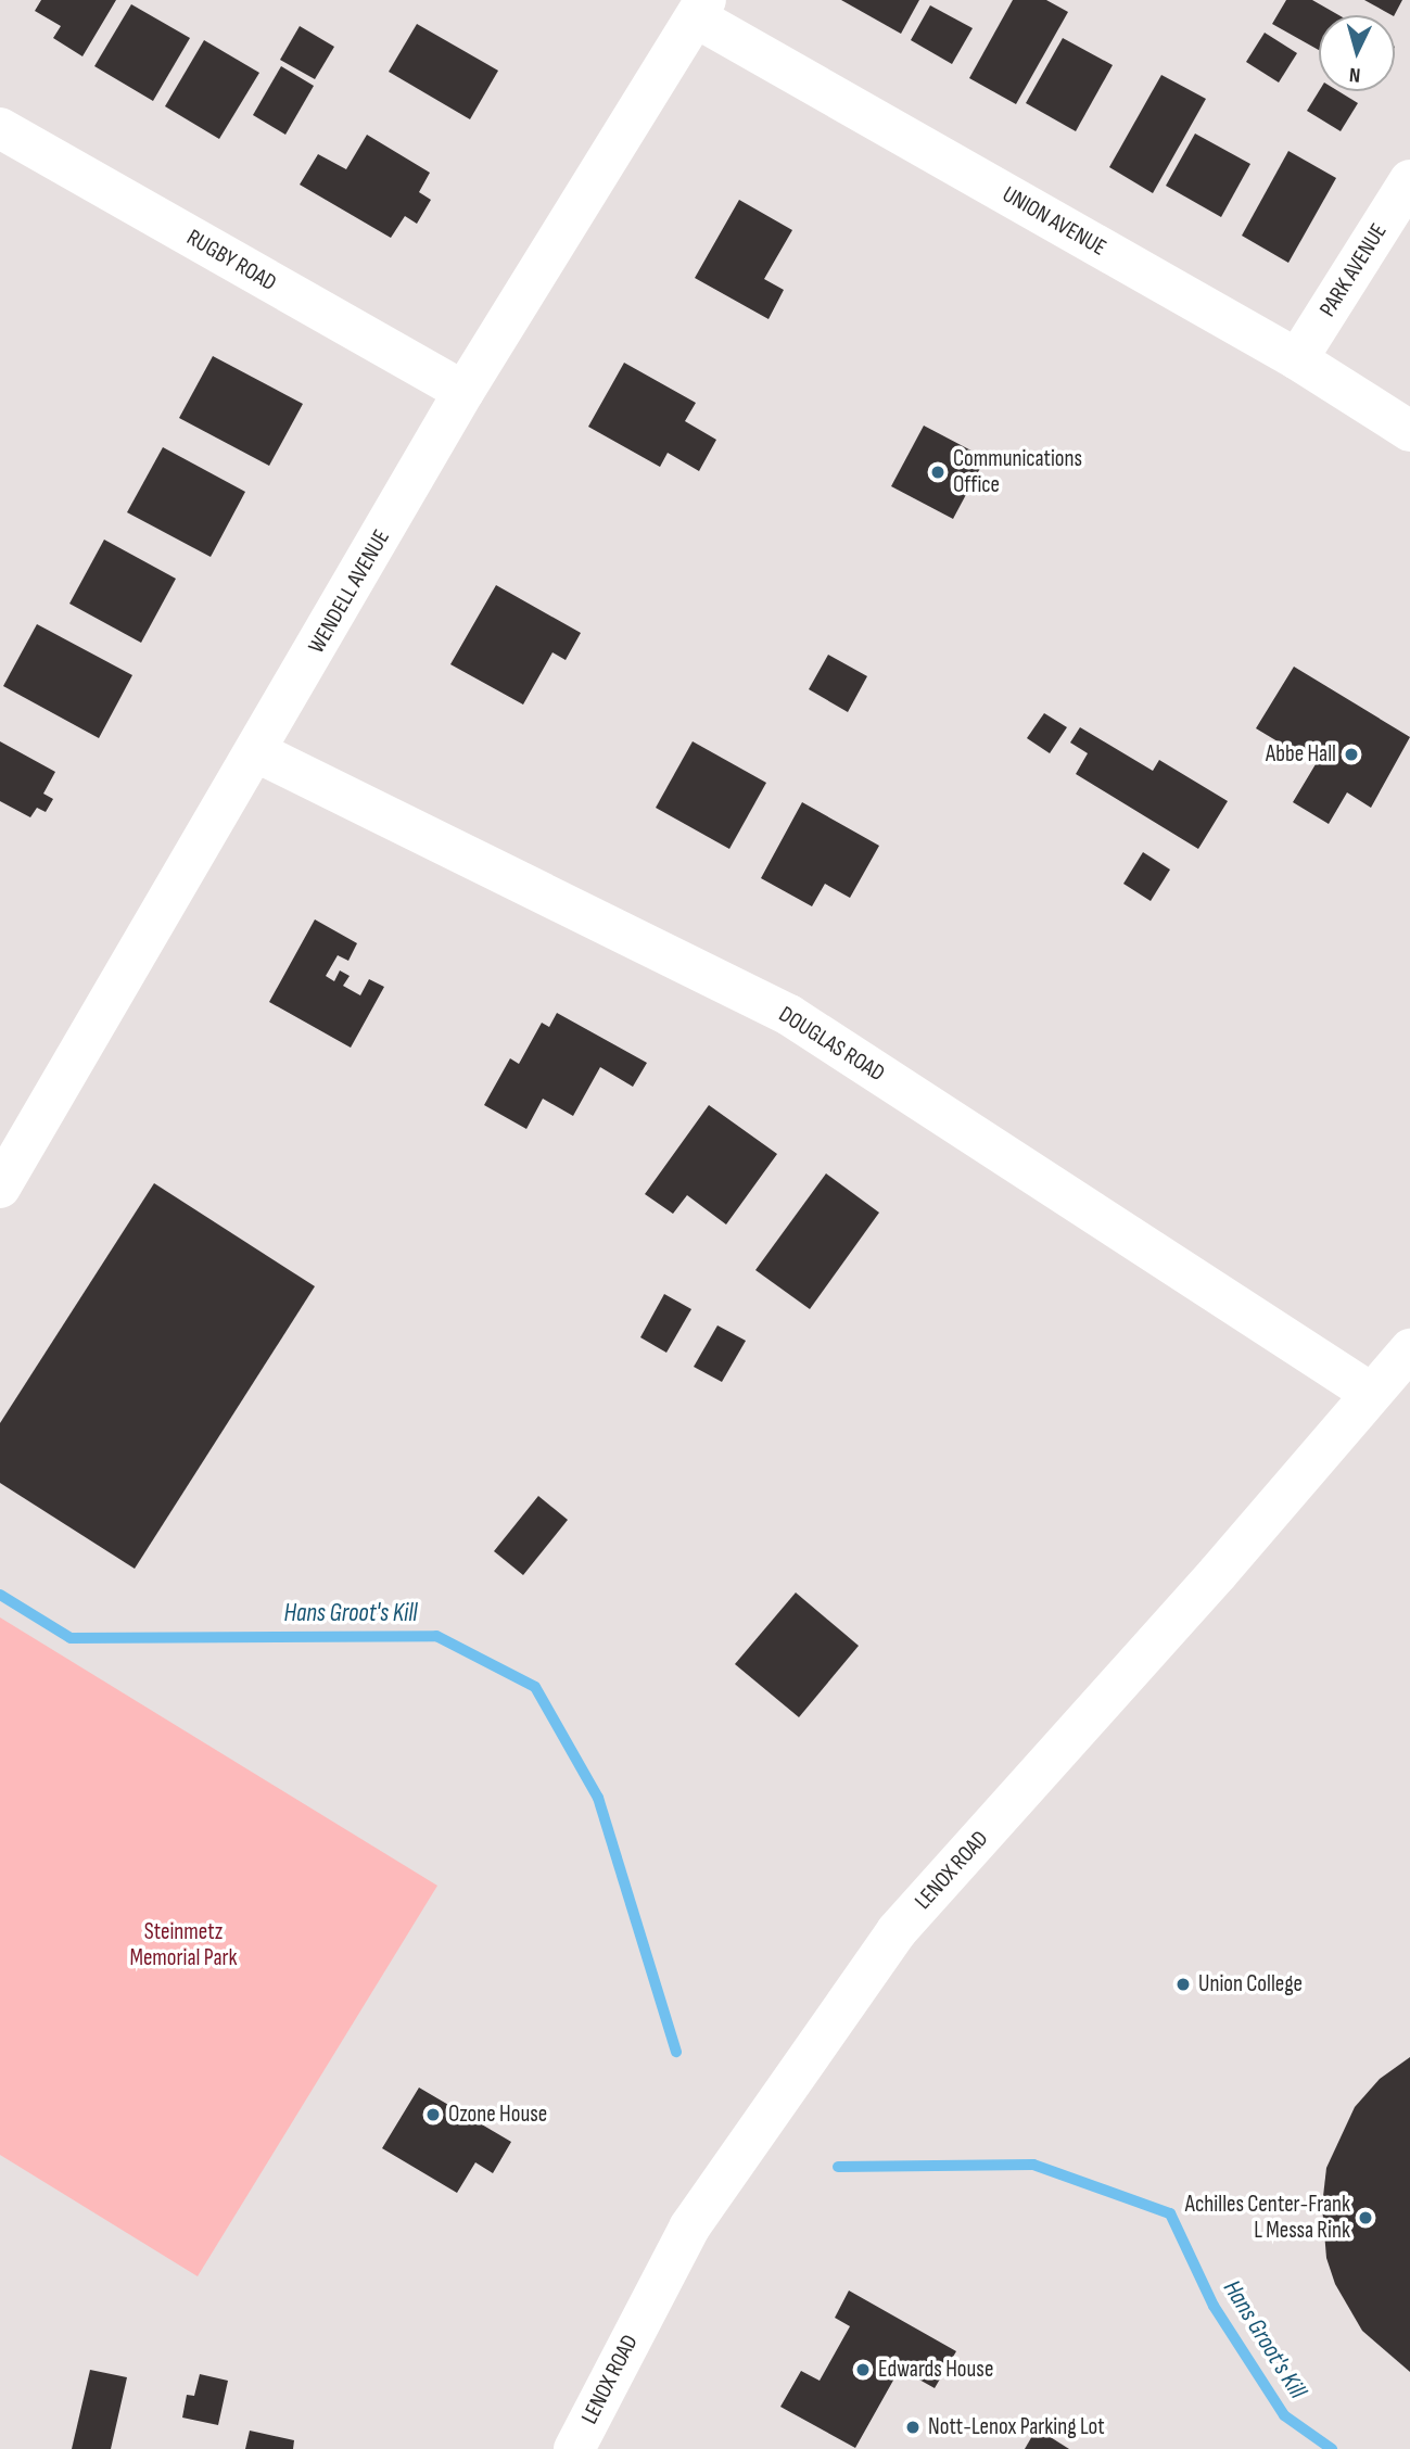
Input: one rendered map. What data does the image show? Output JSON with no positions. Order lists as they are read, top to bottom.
{
  "streets": {
    "street": [
      "UNION AVENUE",
      "RUGBY ROAD",
      "PARK AVENUE",
      "WENDELL AVENUE",
      "DOUGLAS ROAD",
      "LENOX ROAD"
    ]
  },
  "crossings": [
    ["UNION AVENUE", "PARK AVENUE"],
    ["UNION AVENUE", "WENDELL AVENUE"],
    ["RUGBY ROAD", "WENDELL AVENUE"],
    ["WENDELL AVENUE", "DOUGLAS ROAD"],
    ["DOUGLAS ROAD", "LENOX ROAD"]
  ],
  "water": ["Hans Groot's Kill"],
  "parks": ["Steinmetz Memorial Park"],
  "places": [
    "Communications Office",
    "Abbe Hall",
    "Union College",
    "Ozone House",
    "Achilles Center-Frank L Messa Rink",
    "Edwards House",
    "Nott-Lenox Parking Lot"
  ],
  "north": "bottom"
}
